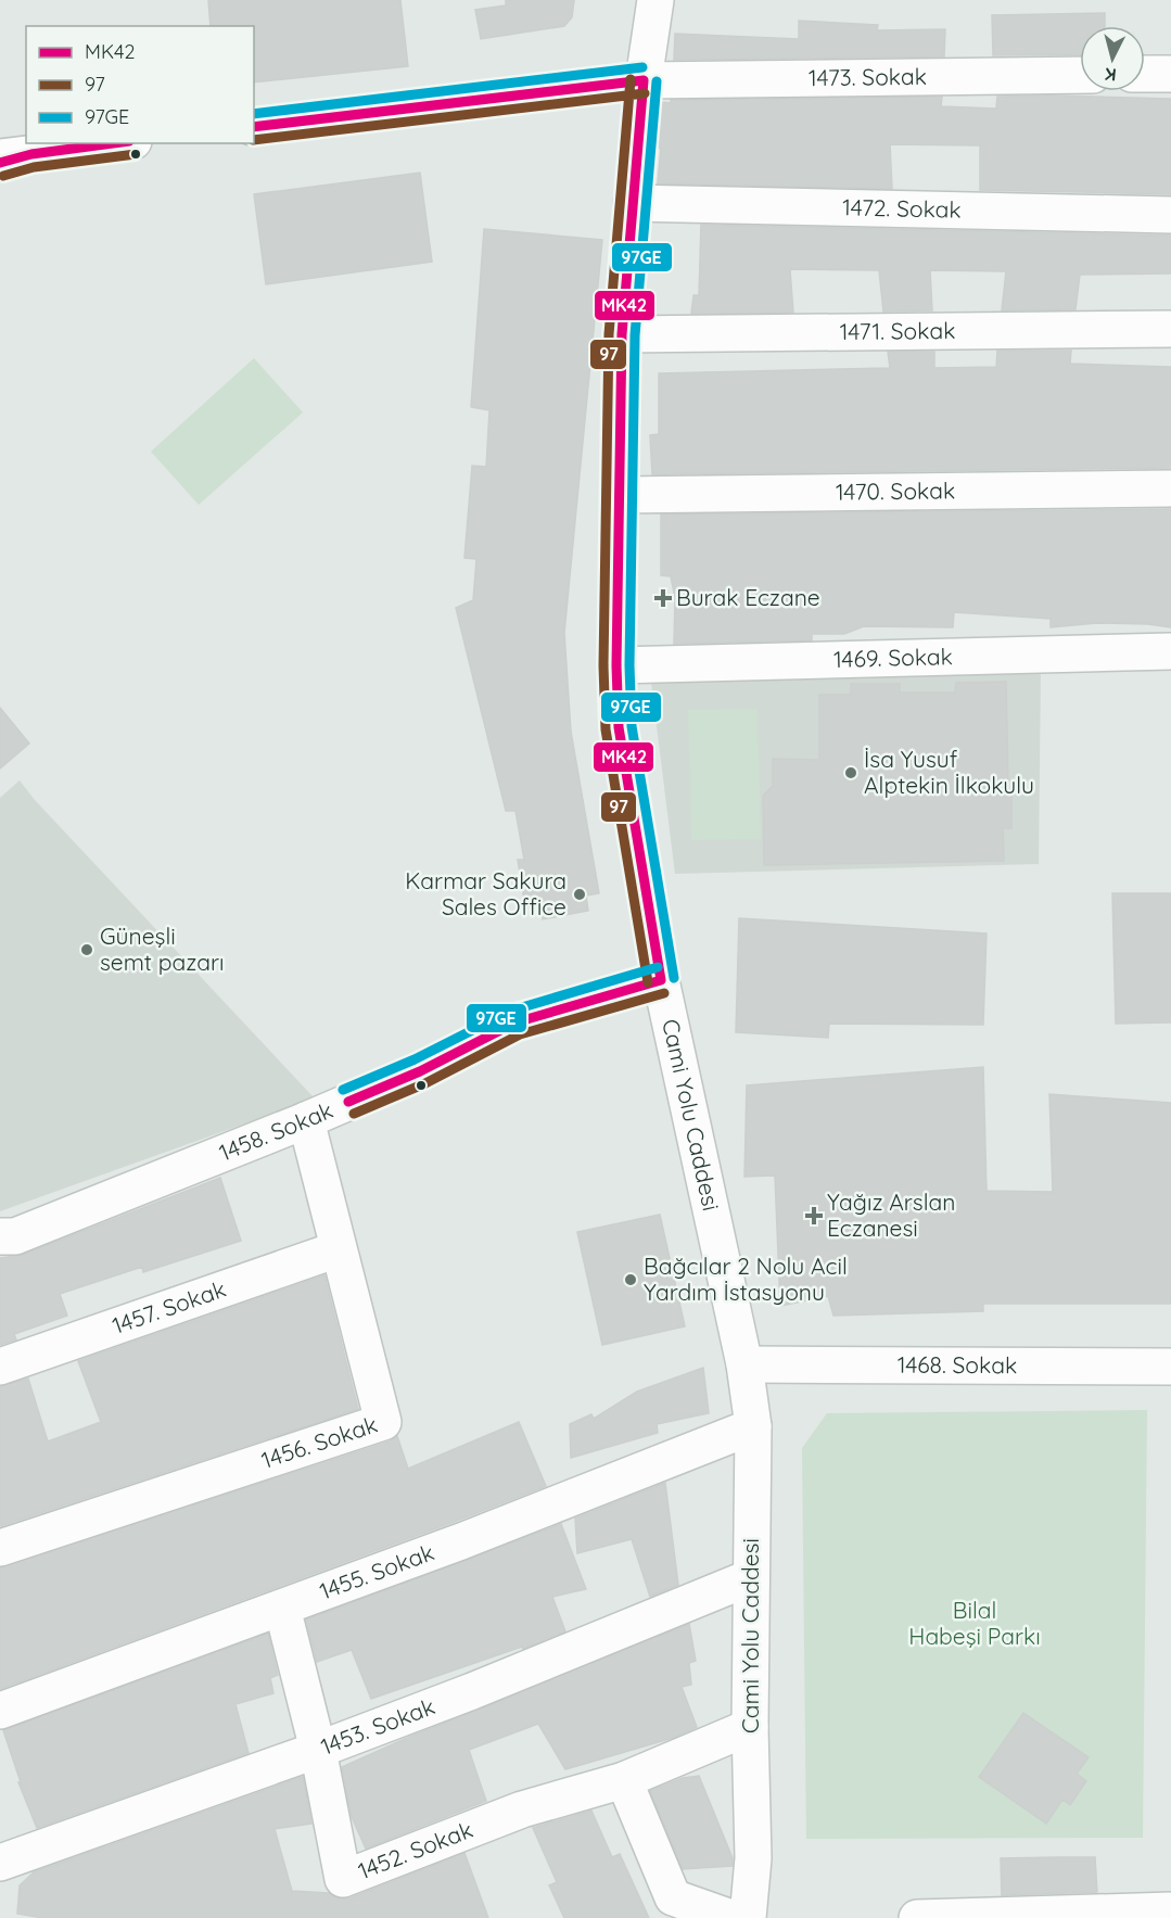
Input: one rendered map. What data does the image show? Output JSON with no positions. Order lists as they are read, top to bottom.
{
  "streets": {
    "street": [
      "1473. Sokak",
      "1472. Sokak",
      "1471. Sokak",
      "1470. Sokak",
      "1469. Sokak",
      "Cami Yolu Caddesi",
      "1458. Sokak",
      "1457. Sokak",
      "1468. Sokak",
      "1456. Sokak",
      "1455. Sokak",
      "1453. Sokak",
      "1452. Sokak"
    ]
  },
  "crossings": [
    ["1473. Sokak", "Cami Yolu Caddesi"],
    ["1472. Sokak", "Cami Yolu Caddesi"],
    ["1471. Sokak", "Cami Yolu Caddesi"],
    ["1470. Sokak", "Cami Yolu Caddesi"],
    ["1469. Sokak", "Cami Yolu Caddesi"],
    ["Cami Yolu Caddesi", "1458. Sokak"],
    ["Cami Yolu Caddesi", "1468. Sokak"],
    ["Cami Yolu Caddesi", "1455. Sokak"],
    ["Cami Yolu Caddesi", "1453. Sokak"],
    ["Cami Yolu Caddesi", "1452. Sokak"],
    ["1458. Sokak", "1456. Sokak"],
    ["1457. Sokak", "1456. Sokak"],
    ["1455. Sokak", "1452. Sokak"],
    ["1453. Sokak", "1452. Sokak"]
  ],
  "parks": ["Bilal Habeşi Parkı"],
  "places": {
    "health": ["Burak Eczane", "Yağız Arslan Eczanesi"],
    "other": [
      "İsa Yusuf Alptekin İlkokulu",
      "Karmar Sakura Sales Office",
      "Güneşli semt pazarı",
      "Bağcılar 2 Nolu Acil Yardım İstasyonu"
    ]
  },
  "lines": ["transit line 97GE", "transit line 97", "transit line MK42"],
  "legend": ["MK42", "97", "97GE"],
  "north": "bottom"
}
